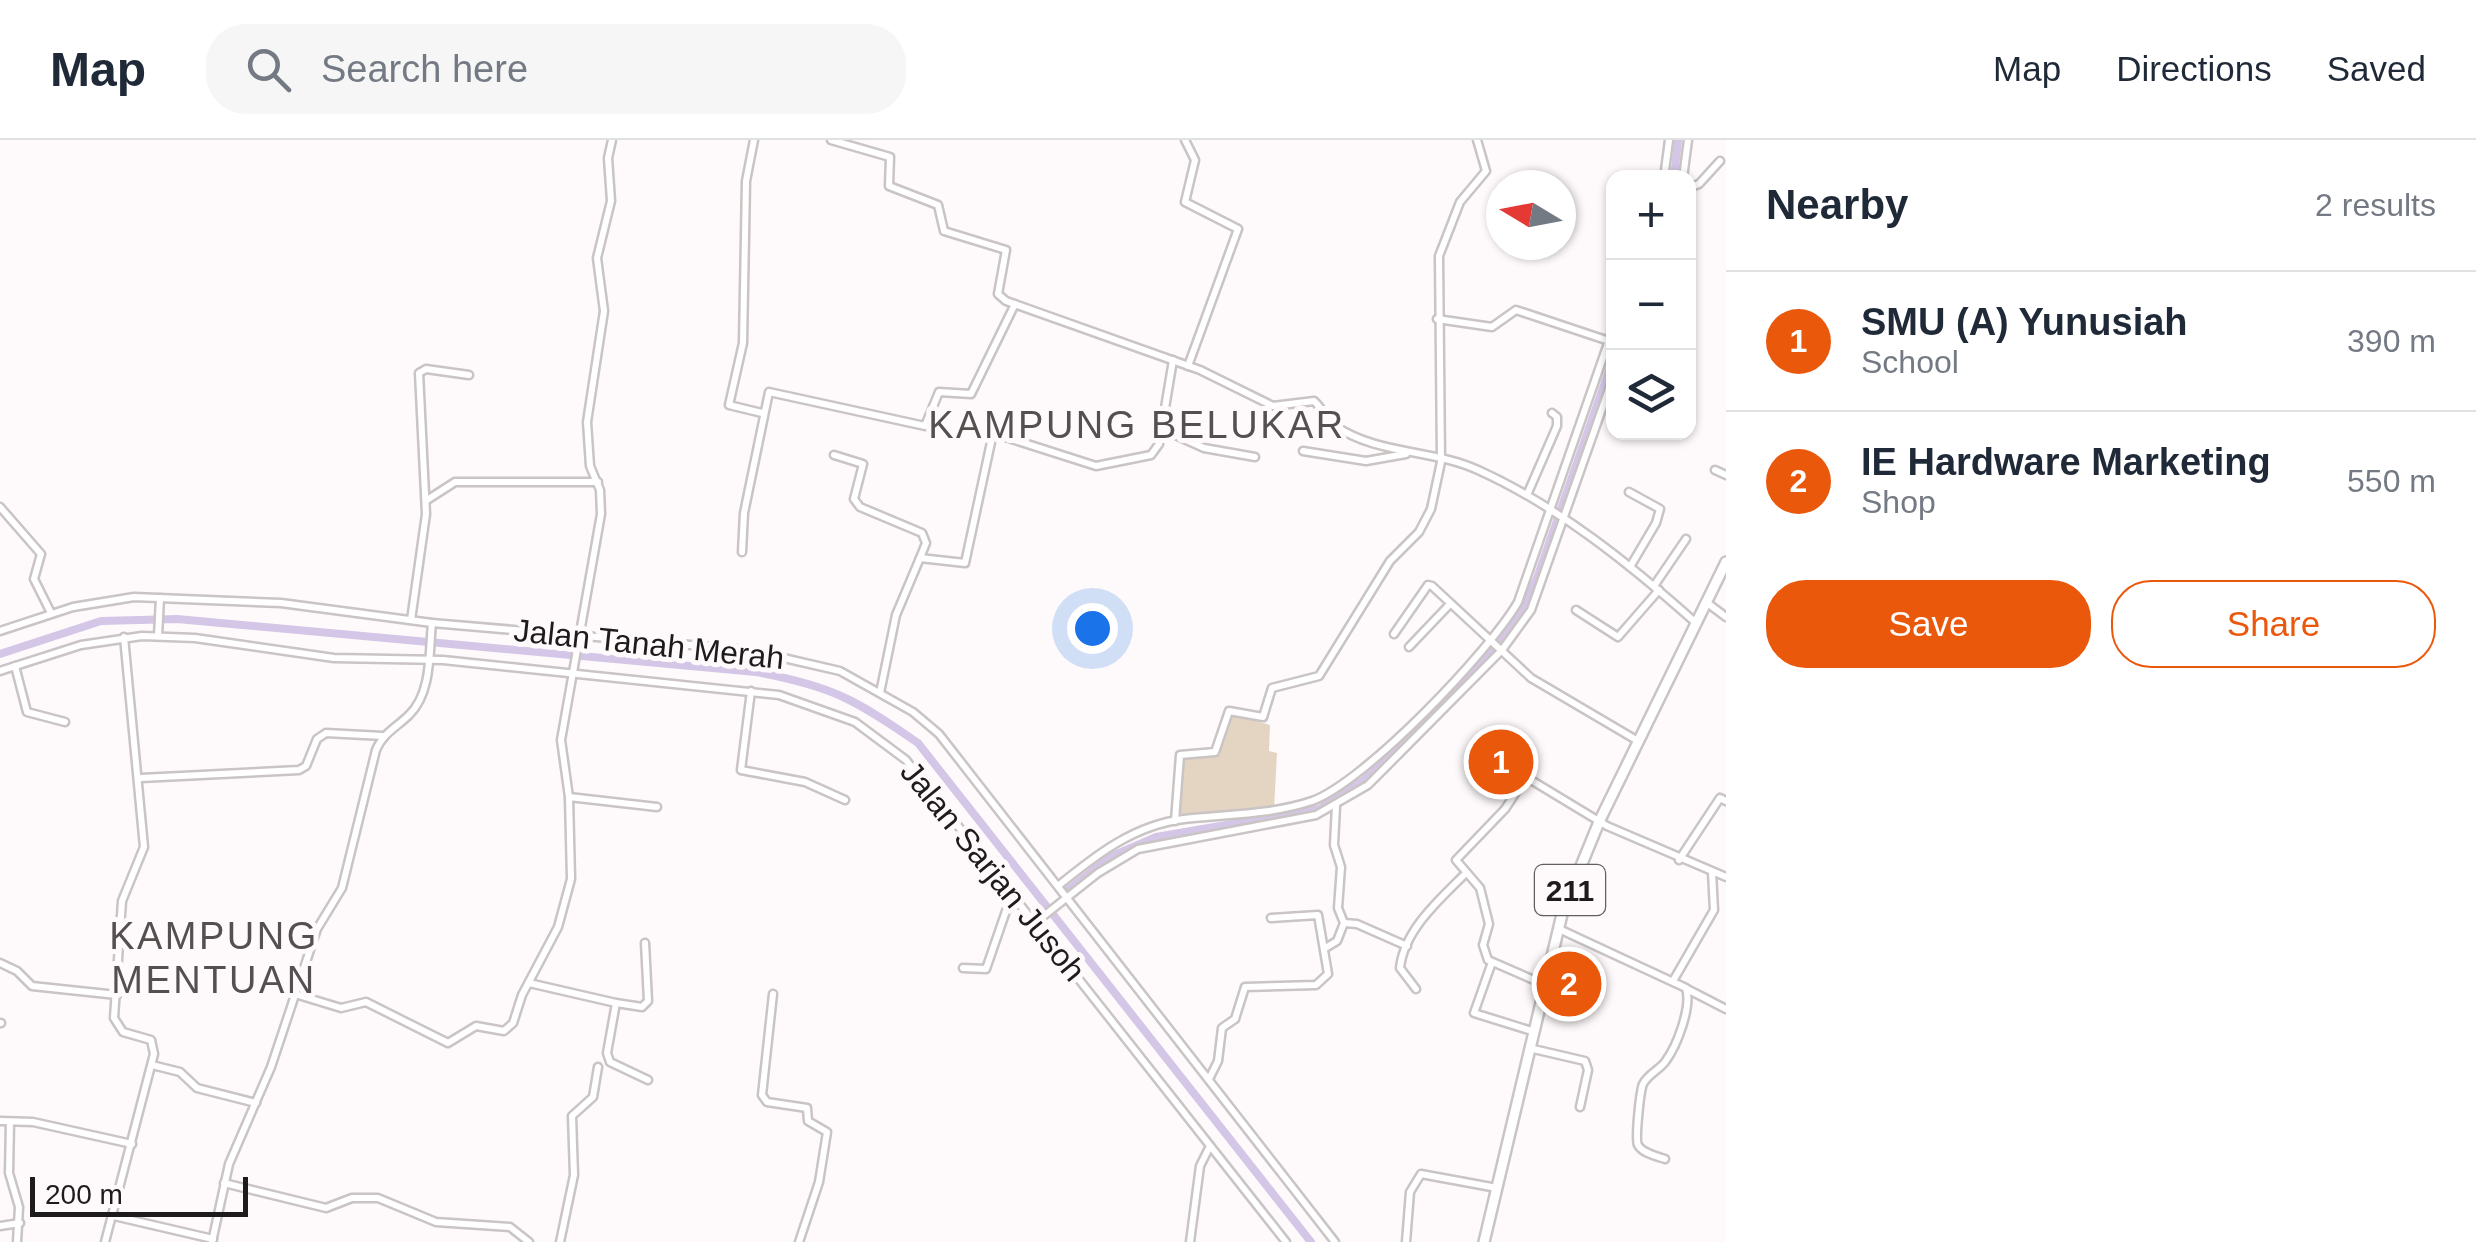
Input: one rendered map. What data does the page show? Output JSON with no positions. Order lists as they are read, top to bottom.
{
  "streets": {
    "main road": ["211"],
    "street": ["Jalan Tanah Merah", "Jalan Sarjan Jusoh"]
  },
  "districts": ["KAMPUNG BELUKAR", "KAMPUNG MENTUAN"],
  "scale_bar": "200 m",
  "north": "left",
  "page": {
    "header": "Map",
    "search": "Search here",
    "nav": ["Map", "Directions", "Saved"],
    "heading": ["Nearby", "2 results"],
    "map_buttons": ["+", "−"],
    "list": [
      {
        "mark": "1",
        "name": "SMU (A) Yunusiah",
        "note": "School",
        "value": "390 m"
      },
      {
        "mark": "2",
        "name": "IE Hardware Marketing",
        "note": "Shop",
        "value": "550 m"
      }
    ],
    "buttons": ["Save", "Share"],
    "pins": ["1", "2"],
    "scale": "200 m"
  }
}
